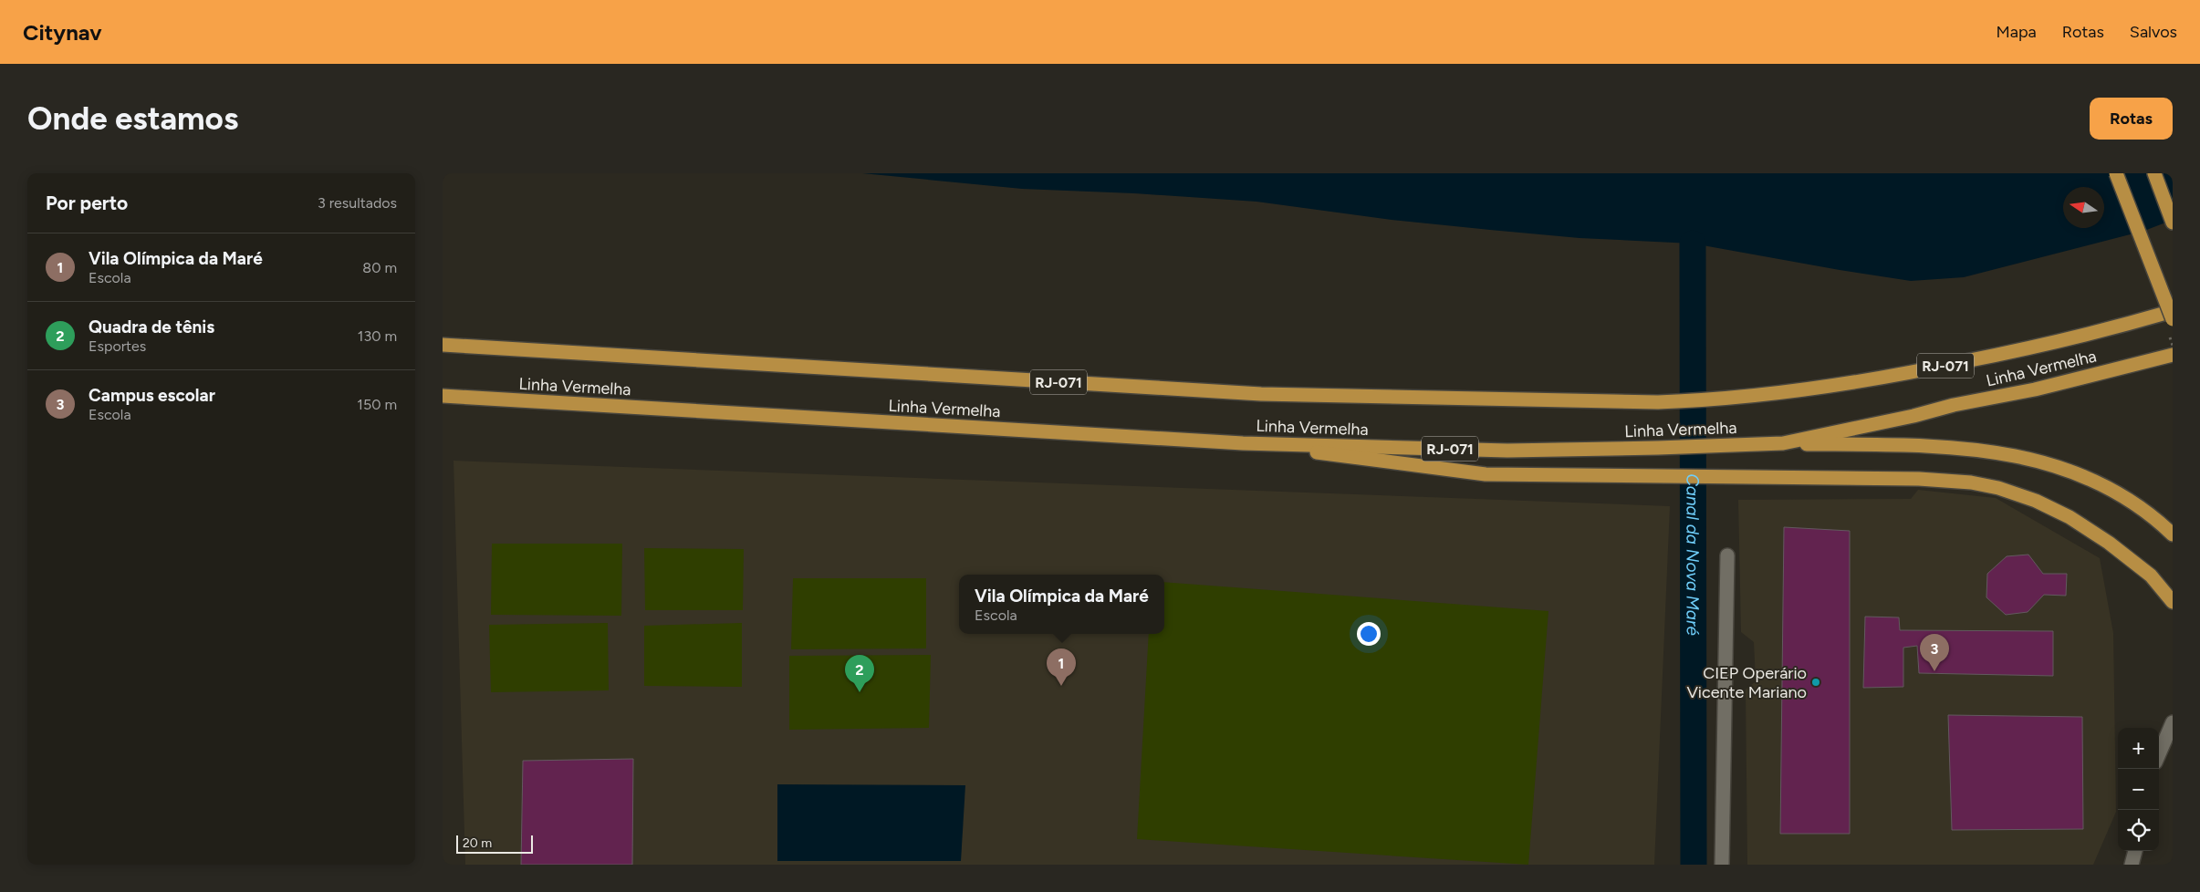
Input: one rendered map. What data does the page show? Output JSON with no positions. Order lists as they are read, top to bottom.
{
  "streets": {
    "highway": ["RJ-071", "Linha Vermelha"]
  },
  "water": ["Canal da Nova Maré"],
  "places": ["CIEP Operário Vicente Mariano"],
  "scale_bar": "20 m",
  "north": "left",
  "page": {
    "header": "Citynav",
    "nav": ["Mapa", "Rotas", "Salvos"],
    "buttons": "Rotas",
    "title": "Onde estamos",
    "heading": ["Por perto", "3 resultados"],
    "list": [
      {
        "mark": "1",
        "name": "Vila Olímpica da Maré",
        "note": "Escola",
        "value": "80 m"
      },
      {
        "mark": "2",
        "name": "Quadra de tênis",
        "note": "Esportes",
        "value": "130 m"
      },
      {
        "mark": "3",
        "name": "Campus escolar",
        "note": "Escola",
        "value": "150 m"
      }
    ],
    "popup": ["Vila Olímpica da Maré", "Escola"],
    "pins": ["3", "1", "2"],
    "map_buttons": ["+", "−"],
    "scale": "20 m"
  }
}
